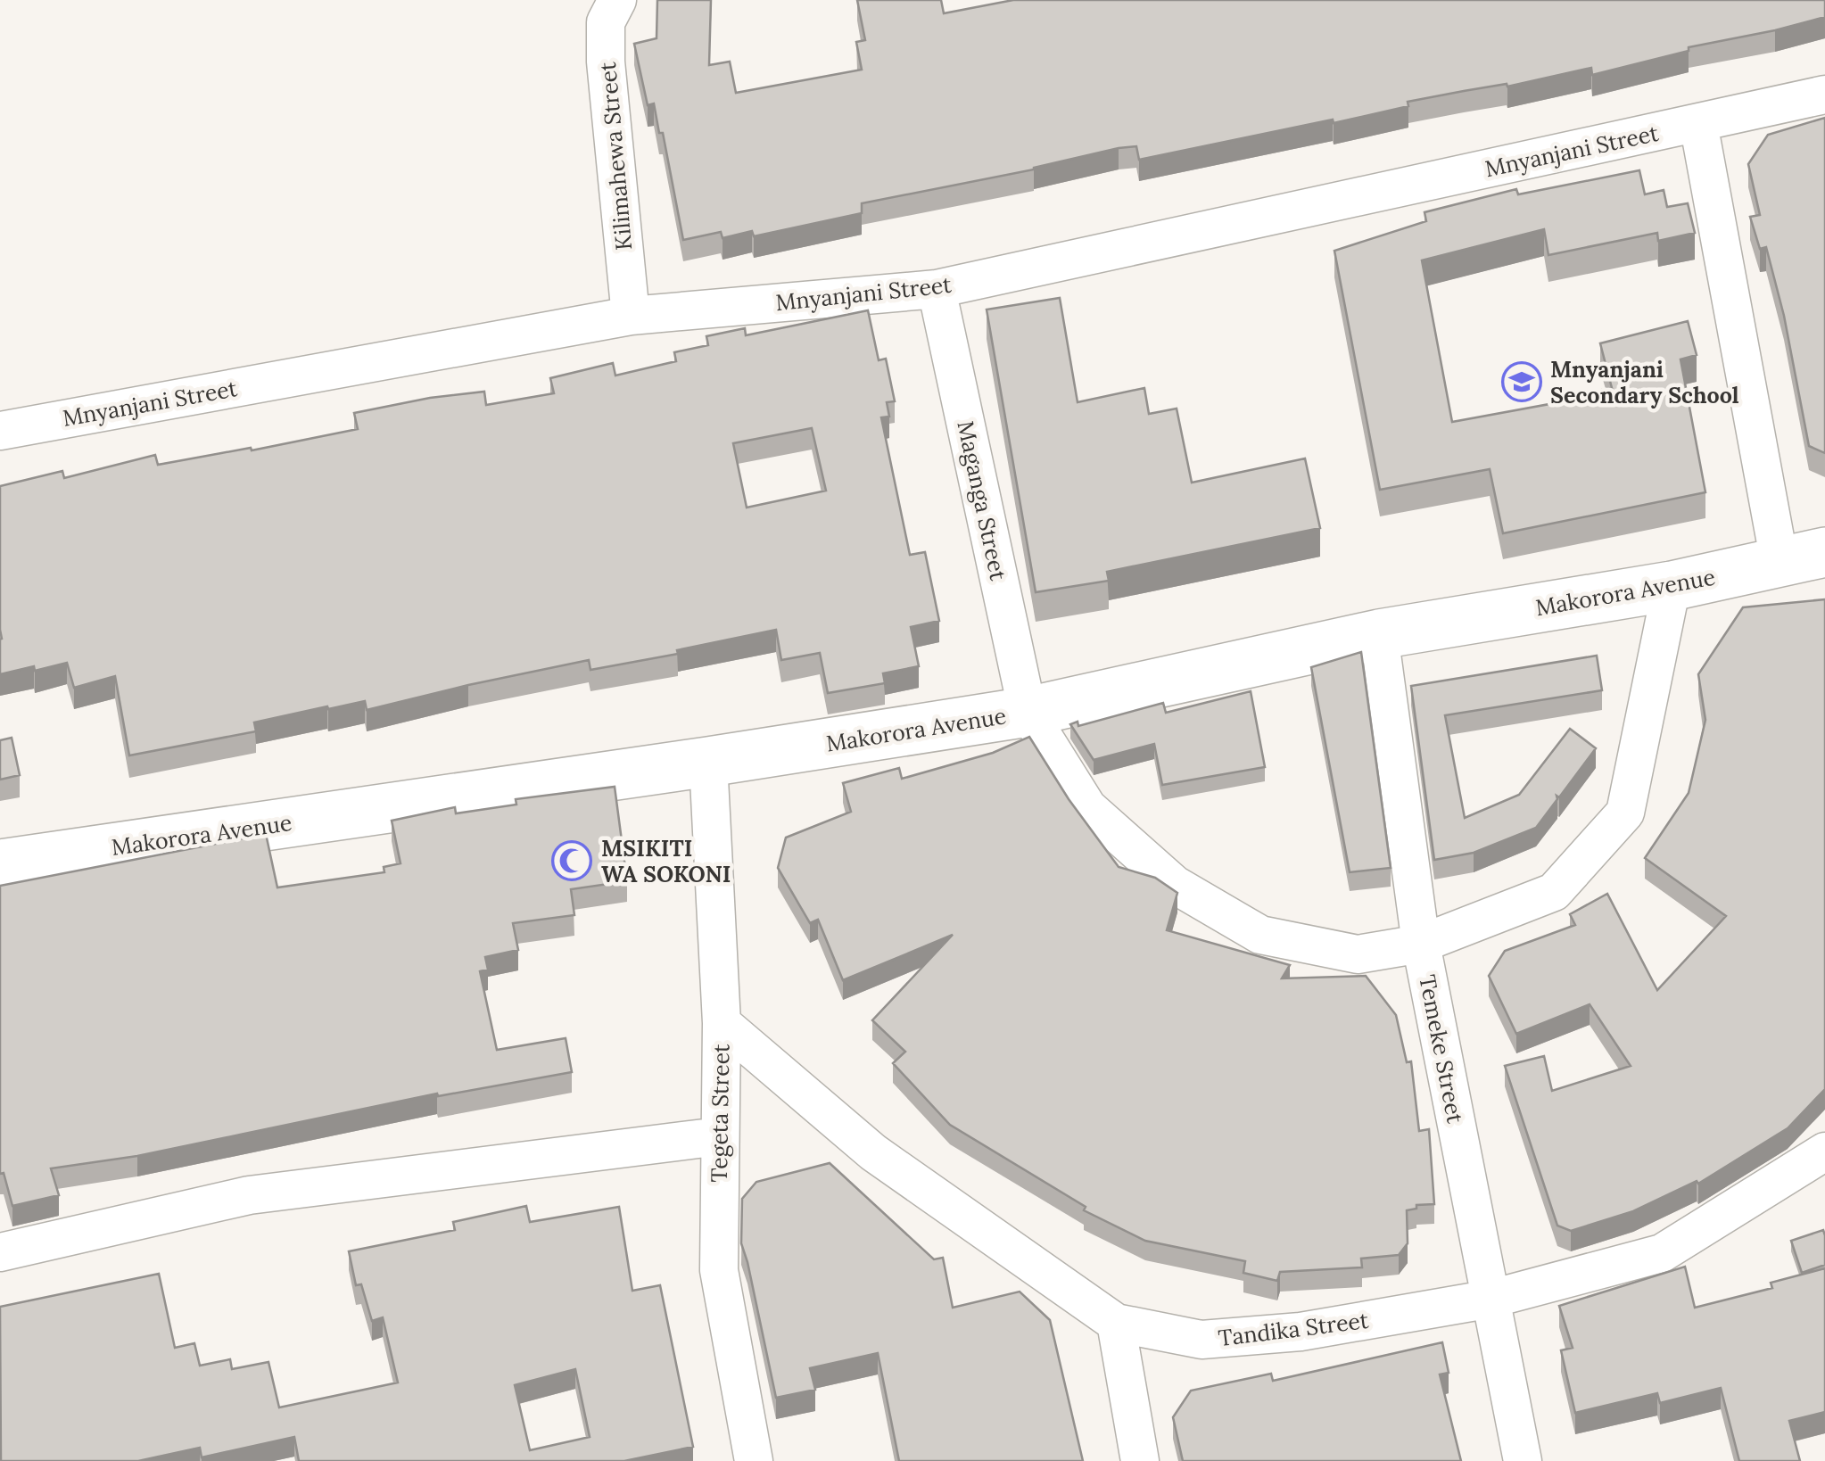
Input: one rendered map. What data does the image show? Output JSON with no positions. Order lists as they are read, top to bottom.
{
  "streets": {
    "street": [
      "Mnyanjani Street",
      "Kilimahewa Street",
      "Maganga Street",
      "Makorora Avenue",
      "Temeke Street",
      "Tegeta Street",
      "Tandika Street"
    ]
  },
  "crossings": [
    ["Mnyanjani Street", "Kilimahewa Street"],
    ["Mnyanjani Street", "Maganga Street"],
    ["Maganga Street", "Makorora Avenue"],
    ["Maganga Street", "Temeke Street"],
    ["Makorora Avenue", "Temeke Street"],
    ["Makorora Avenue", "Tegeta Street"],
    ["Temeke Street", "Tandika Street"],
    ["Tegeta Street", "Tandika Street"]
  ],
  "places": {
    "school or university": ["Mnyanjani Secondary School"],
    "mosque": ["MSIKITI WA SOKONI"]
  }
}
